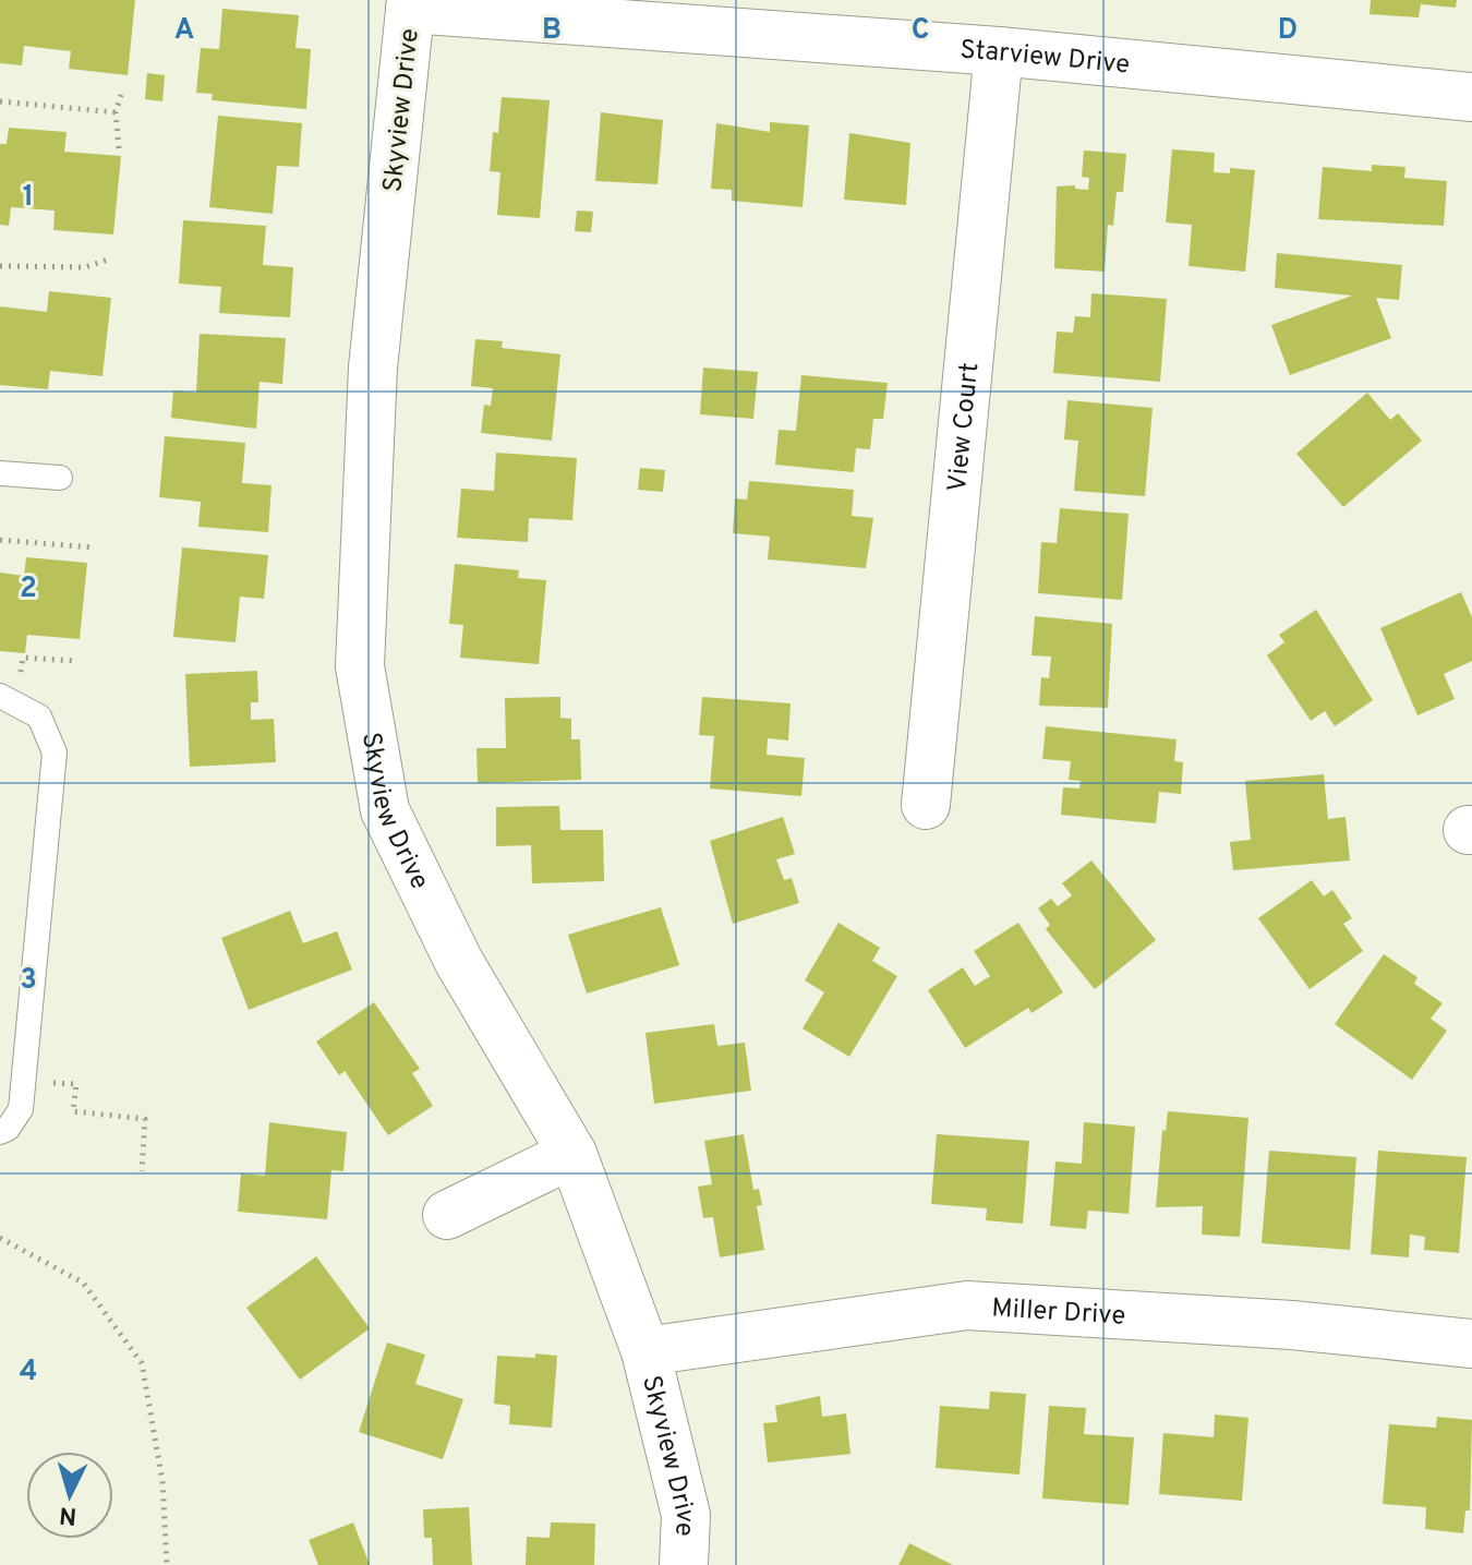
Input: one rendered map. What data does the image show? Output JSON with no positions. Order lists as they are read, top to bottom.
{
  "streets": {
    "street": [
      "Starview Drive",
      "Skyview Drive",
      "View Court",
      "Miller Drive"
    ]
  },
  "crossings": [
    ["Starview Drive", "Skyview Drive"],
    ["Starview Drive", "View Court"],
    ["Skyview Drive", "Miller Drive"]
  ],
  "north": "bottom",
  "grid": {
    "columns": [
      "A",
      "B",
      "C",
      "D"
    ],
    "rows": [
      "1",
      "2",
      "3",
      "4"
    ]
  }
}
